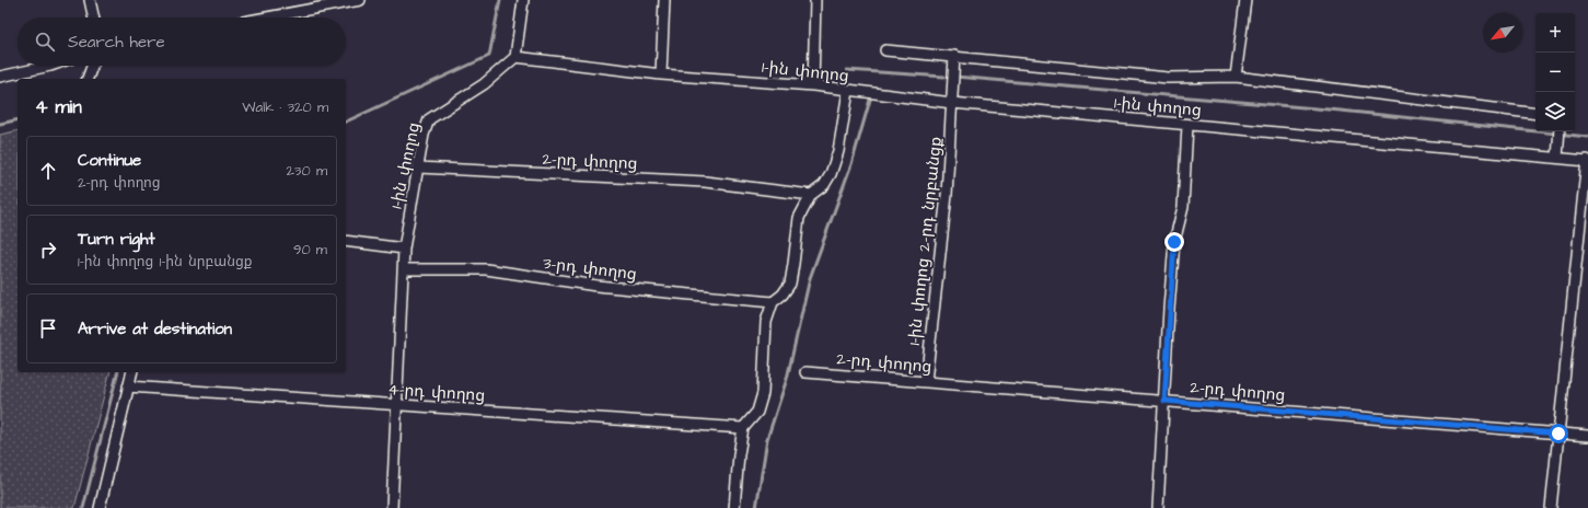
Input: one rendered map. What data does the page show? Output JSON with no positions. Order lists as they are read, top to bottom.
{
  "streets": {
    "street": [
      "1-ին փողոց",
      "2-րդ փողոց",
      "1-ին փողոց 2-րդ նրբանցք",
      "3-րդ փողոց",
      "4-րդ փողոց"
    ]
  },
  "crossings": [
    ["1-ին փողոց", "2-րդ փողոց"],
    ["1-ին փողոց", "1-ին փողոց 2-րդ նրբանցք"],
    ["1-ին փողոց", "3-րդ փողոց"],
    ["1-ին փողոց", "4-րդ փողոց"],
    ["2-րդ փողոց", "1-ին փողոց 2-րդ նրբանցք"]
  ],
  "north": "bottom left",
  "page": {
    "map_buttons": ["+", "−"],
    "search": "Search here",
    "heading": ["4 min", "Walk · 320 m"],
    "list": [
      ["Continue", "2-րդ փողոց", "230 m"],
      ["Turn right", "1-ին փողոց 1-ին նրբանցք", "90 m"],
      "Arrive at destination"
    ]
  }
}
